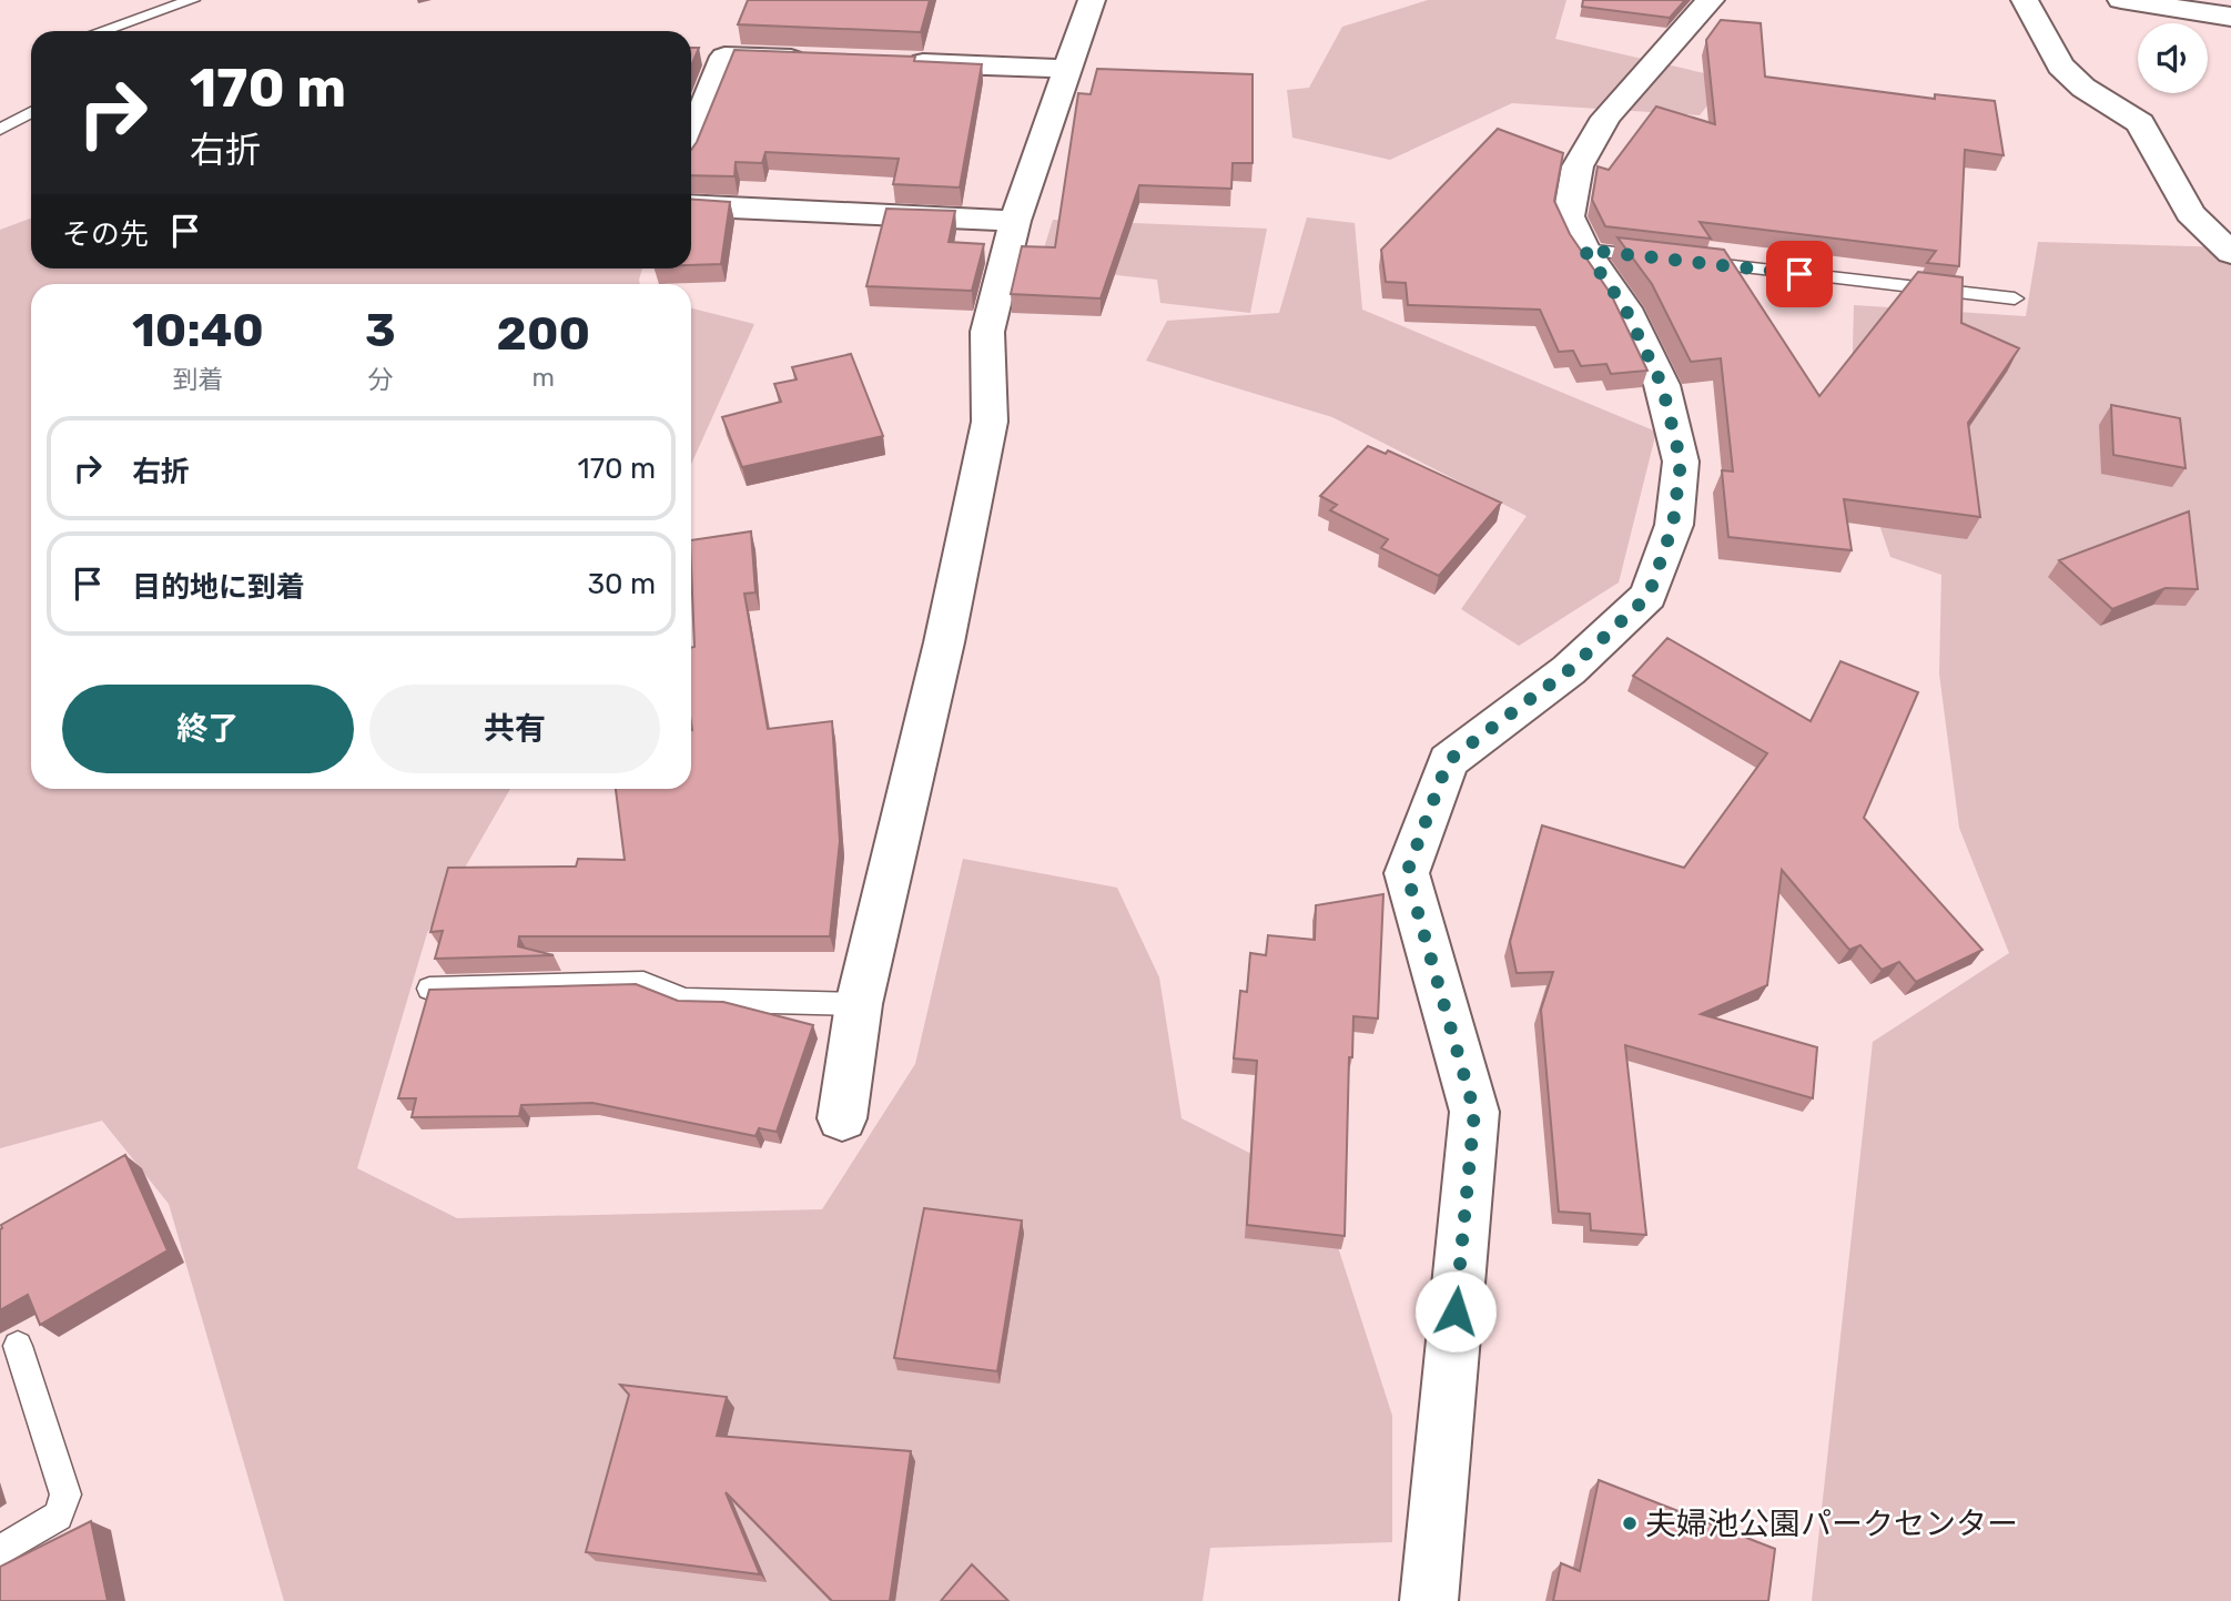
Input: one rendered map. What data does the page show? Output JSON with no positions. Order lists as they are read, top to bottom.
{
  "places": ["夫婦池公園パークセンター"],
  "page": {
    "turn": ["170 m", "右折"],
    "then": "その先",
    "eta": [
      "10:40",
      "到着",
      "3",
      "分",
      "200",
      "m"
    ],
    "list": [
      {
        "name": "右折",
        "value": "170 m"
      },
      {
        "name": "目的地に到着",
        "value": "30 m"
      }
    ],
    "buttons": ["終了", "共有"]
  }
}
